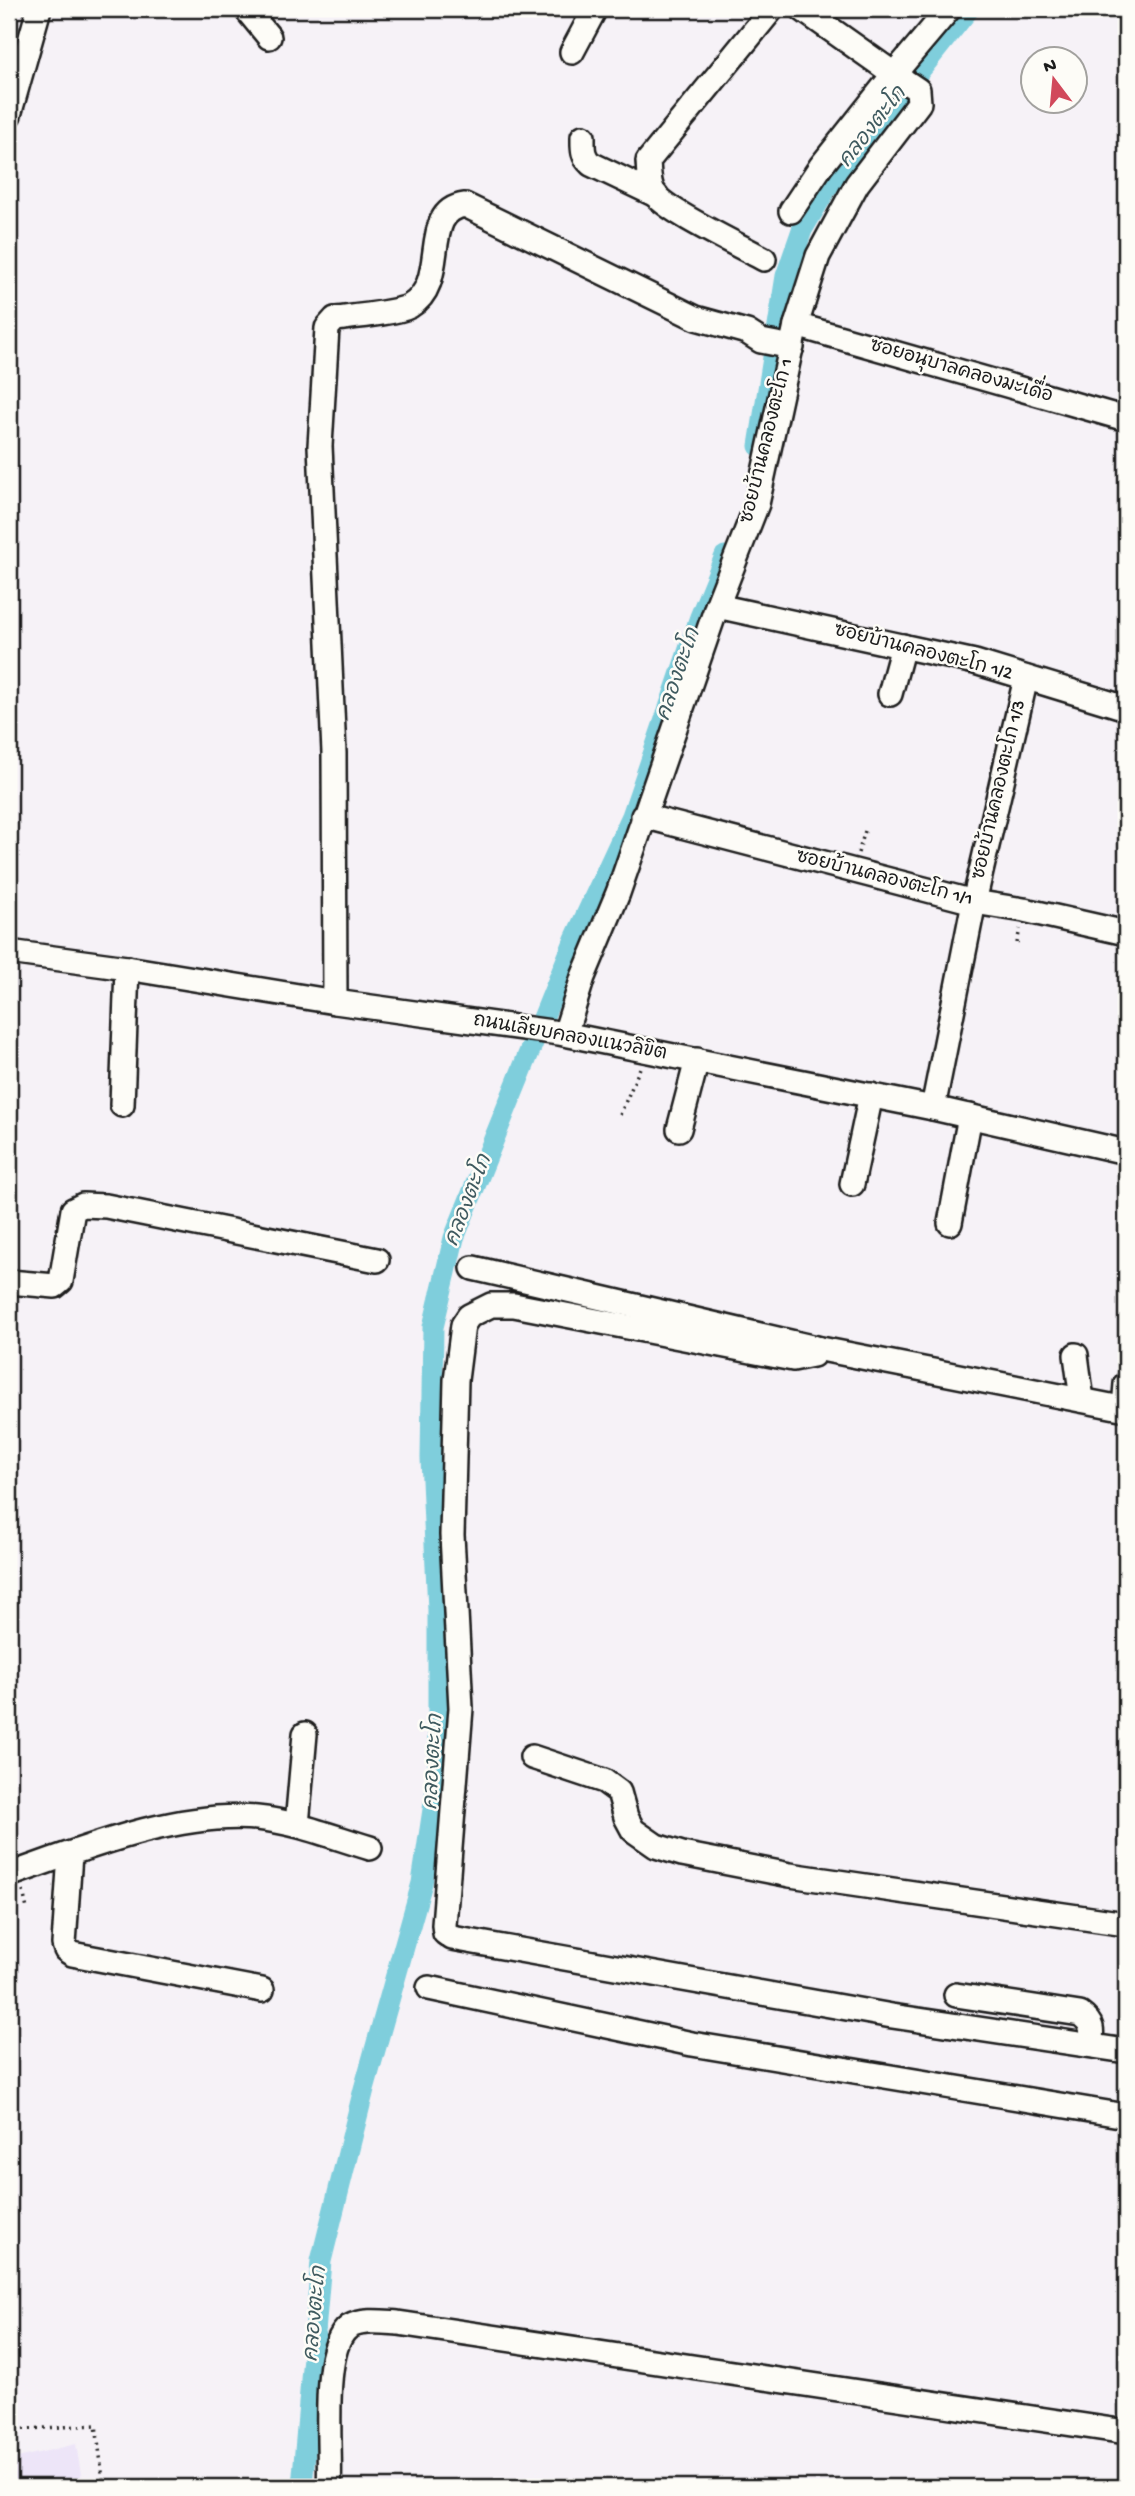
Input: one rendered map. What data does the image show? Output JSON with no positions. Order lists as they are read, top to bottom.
{
  "streets": {
    "street": [
      "ซอยอนุบาลคลองมะเดื่อ",
      "ซอยบ้านคลองตะโก 1",
      "ซอยบ้านคลองตะโก 1/2",
      "ซอยบ้านคลองตะโก 1/3",
      "ซอยบ้านคลองตะโก 1/1",
      "ถนนเลียบคลองแนวลิขิต"
    ]
  },
  "crossings": [
    ["ซอยอนุบาลคลองมะเดื่อ", "ซอยบ้านคลองตะโก 1"],
    ["ซอยอนุบาลคลองมะเดื่อ", "ถนนเลียบคลองแนวลิขิต"],
    ["ซอยบ้านคลองตะโก 1", "ซอยบ้านคลองตะโก 1/2"],
    ["ซอยบ้านคลองตะโก 1", "ซอยบ้านคลองตะโก 1/1"],
    ["ซอยบ้านคลองตะโก 1", "ถนนเลียบคลองแนวลิขิต"],
    ["ซอยบ้านคลองตะโก 1/2", "ซอยบ้านคลองตะโก 1/3"],
    ["ซอยบ้านคลองตะโก 1/3", "ซอยบ้านคลองตะโก 1/1"],
    ["ซอยบ้านคลองตะโก 1/3", "ถนนเลียบคลองแนวลิขิต"]
  ],
  "water": ["คลองตะโก"],
  "north": "top"
}
